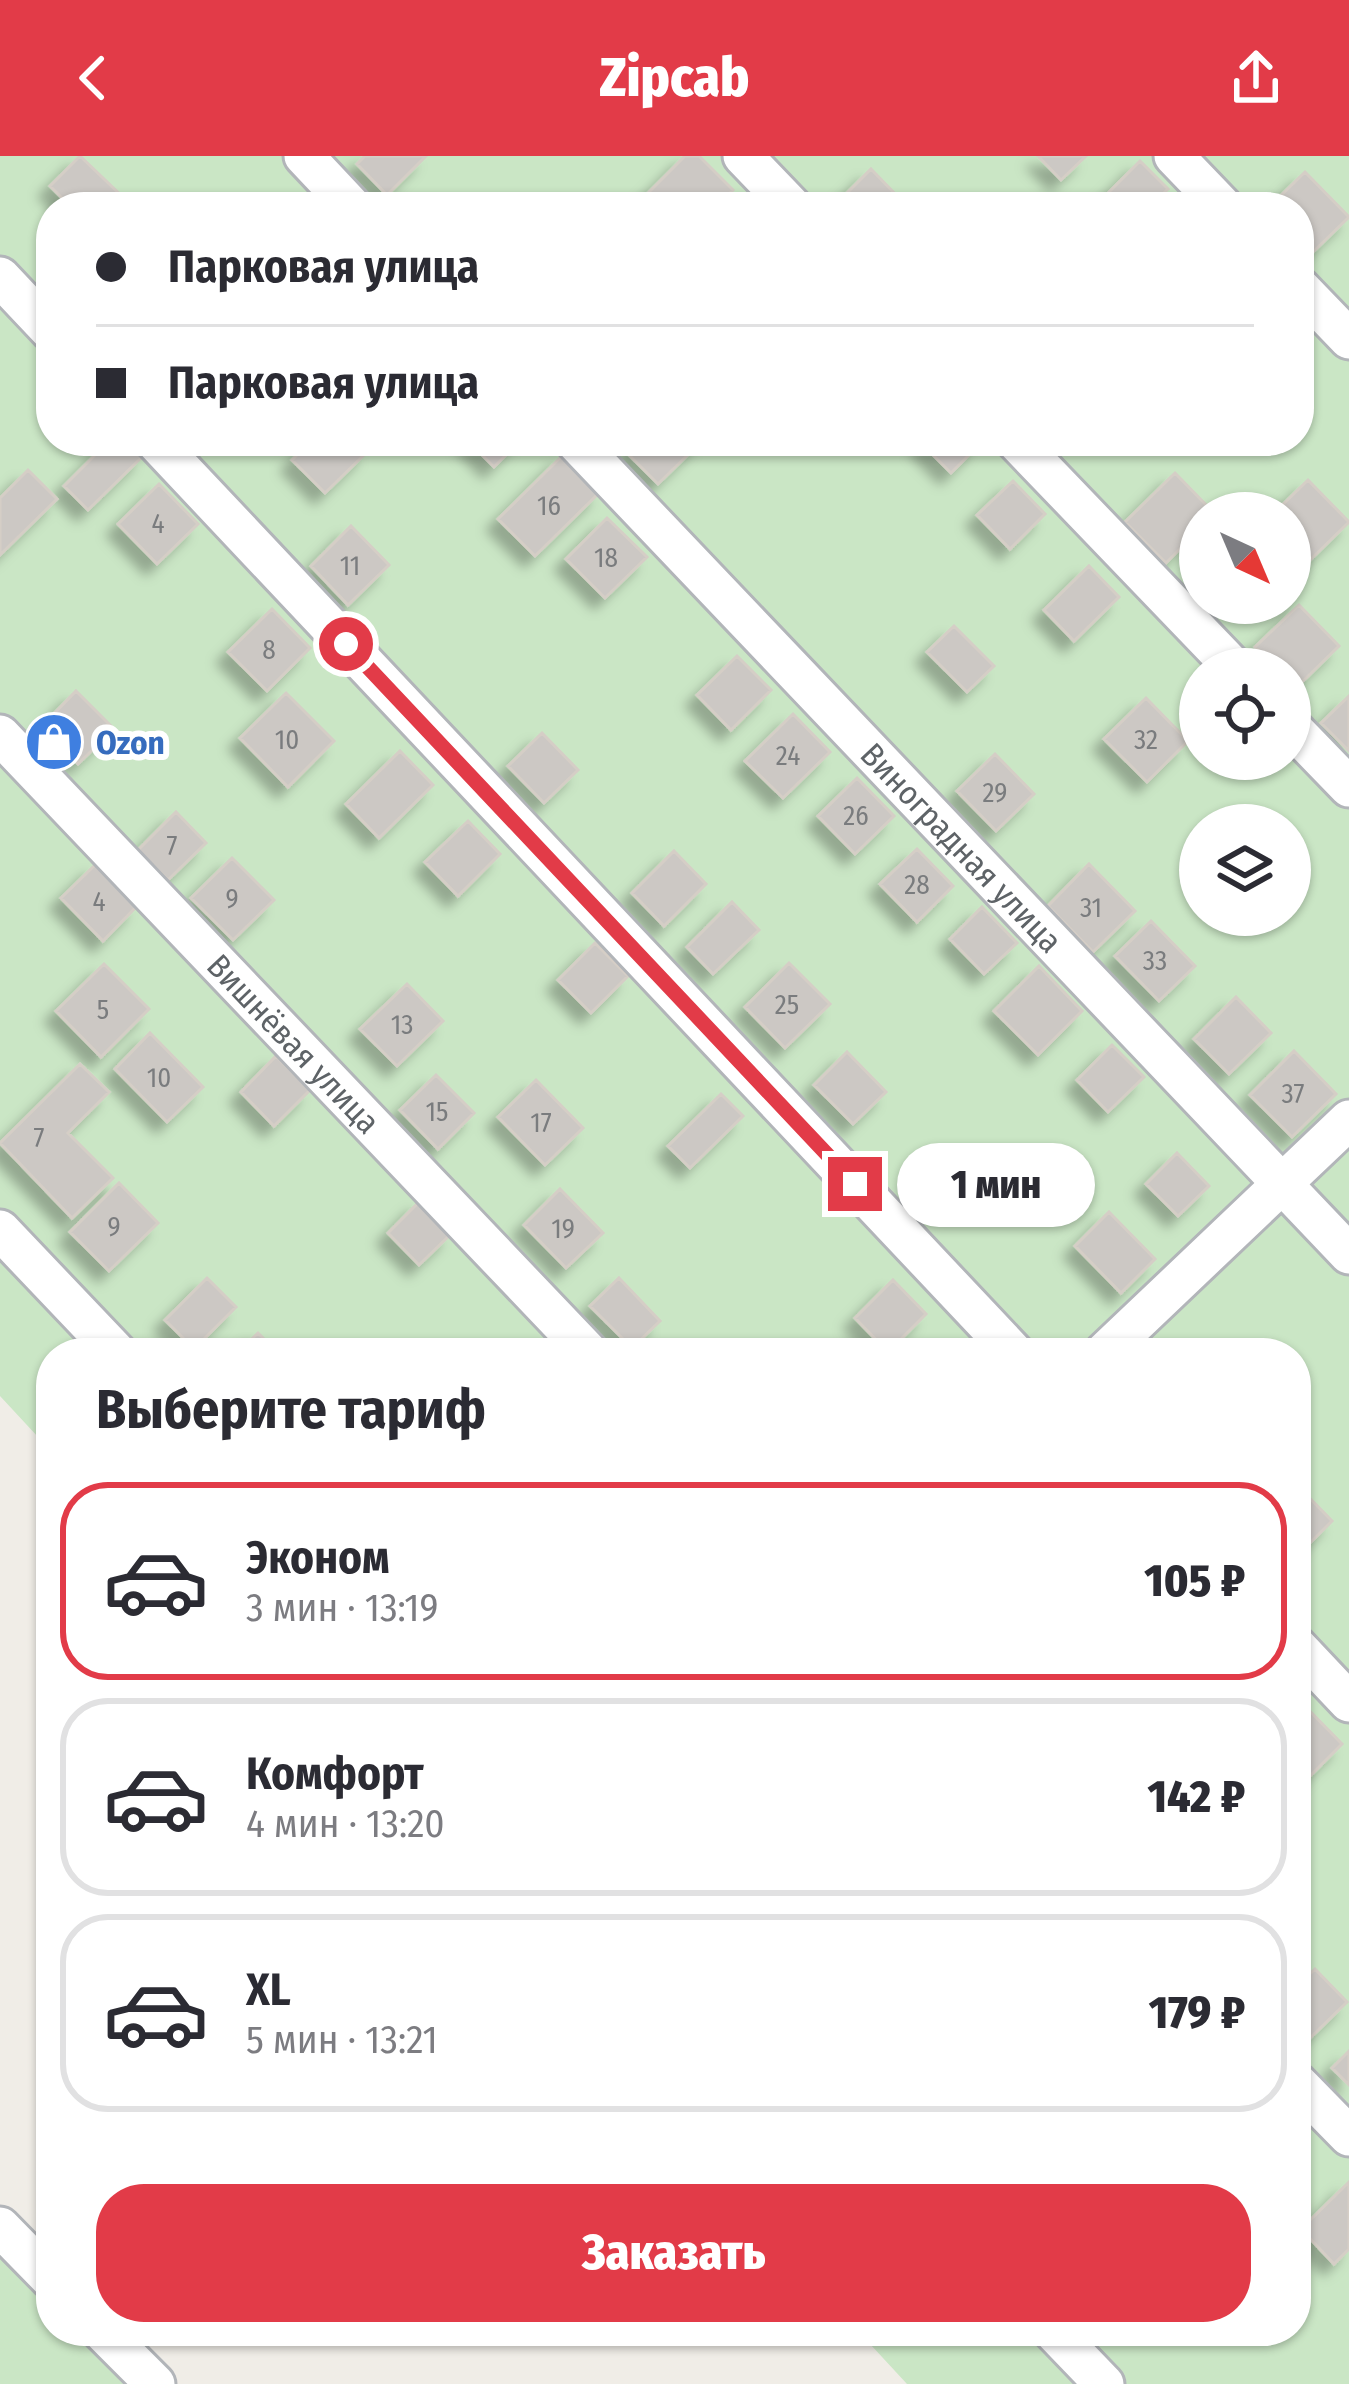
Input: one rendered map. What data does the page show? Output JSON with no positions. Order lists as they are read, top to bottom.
{
  "streets": {
    "street": ["Виноградная улица", "Вишнёвая улица"]
  },
  "places": {
    "shop": ["Ozon"]
  },
  "house_numbers": [
    "16",
    "4",
    "18",
    "11",
    "8",
    "10",
    "32",
    "24",
    "29",
    "26",
    "7",
    "28",
    "9",
    "4",
    "31",
    "33",
    "25",
    "5",
    "13",
    "10",
    "37",
    "15",
    "17",
    "7",
    "9",
    "19"
  ],
  "north": "bottom right",
  "page": {
    "header": "Zipcab",
    "banner": ["Парковая улица", "Парковая улица"],
    "bubble": "1 мин",
    "heading": "Выберите тариф",
    "list": [
      {
        "name": "Эконом",
        "note": "3 мин · 13:19",
        "value": "105 ₽"
      },
      {
        "name": "Комфорт",
        "note": "4 мин · 13:20",
        "value": "142 ₽"
      },
      {
        "name": "XL",
        "note": "5 мин · 13:21",
        "value": "179 ₽"
      }
    ],
    "buttons": "Заказать"
  }
}
